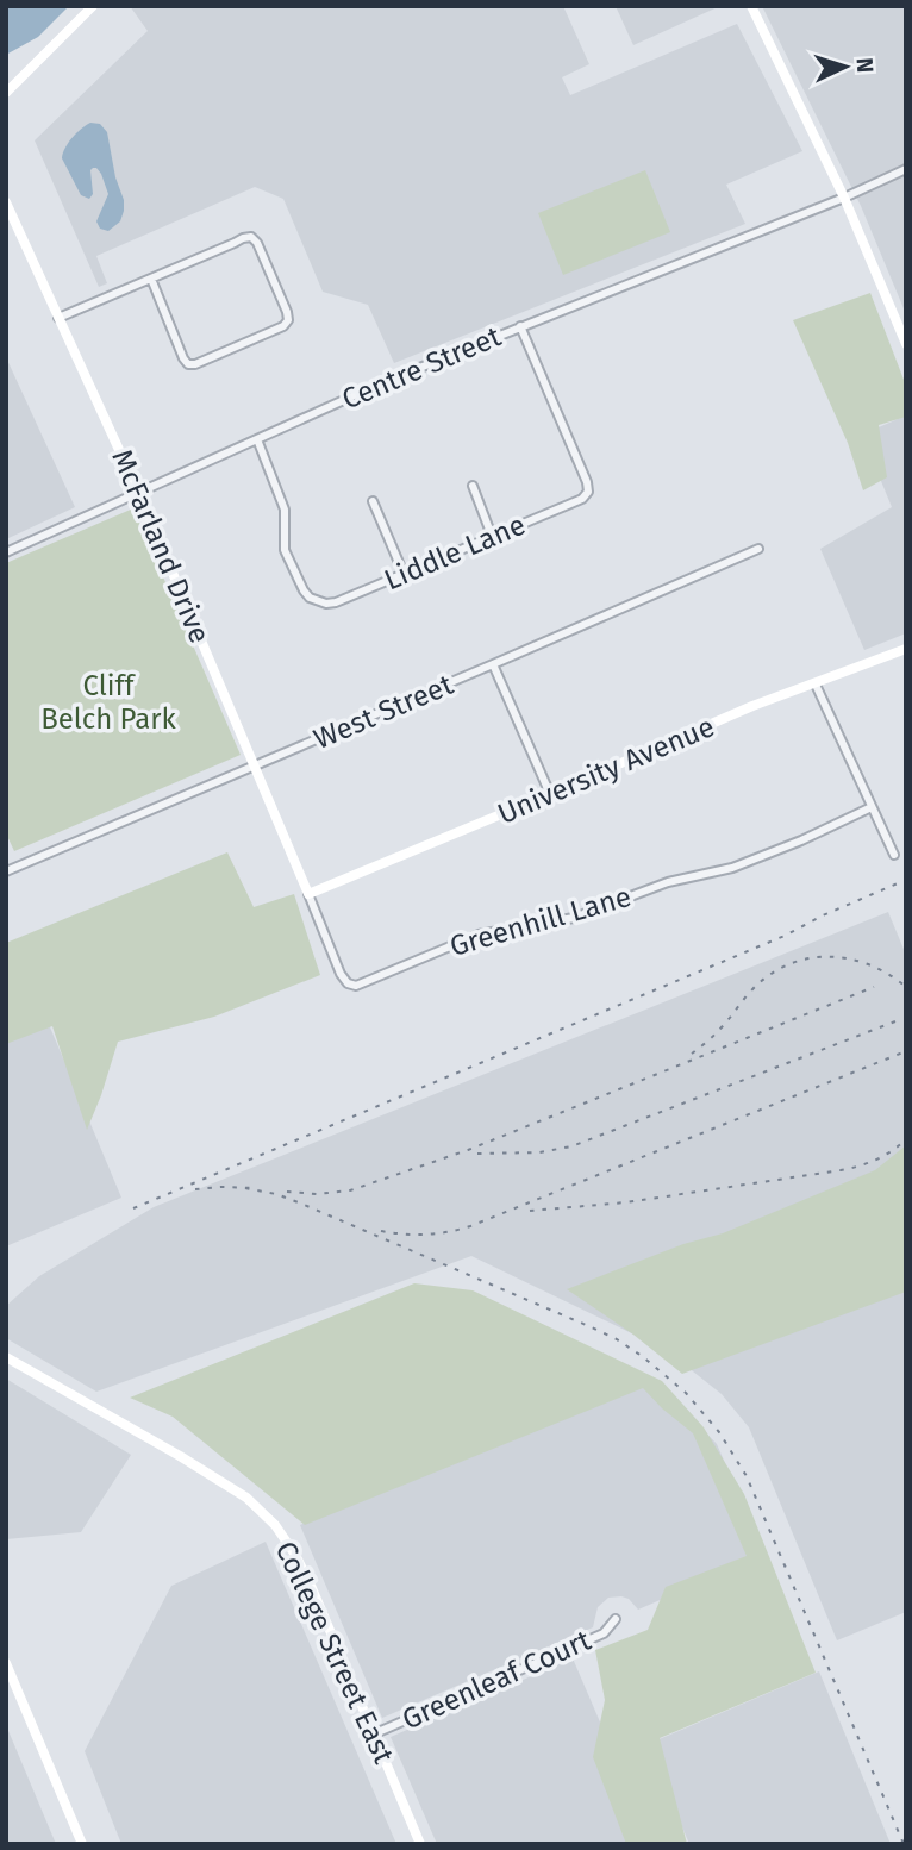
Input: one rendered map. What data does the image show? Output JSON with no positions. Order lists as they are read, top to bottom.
{
  "streets": {
    "street": [
      "Centre Street",
      "McFarland Drive",
      "Liddle Lane",
      "West Street",
      "University Avenue",
      "Greenhill Lane",
      "College Street East",
      "Greenleaf Court"
    ]
  },
  "crossings": [
    ["Centre Street", "McFarland Drive"],
    ["Centre Street", "Liddle Lane"],
    ["McFarland Drive", "West Street"],
    ["McFarland Drive", "University Avenue"],
    ["McFarland Drive", "Greenhill Lane"],
    ["University Avenue", "Greenhill Lane"],
    ["College Street East", "Greenleaf Court"]
  ],
  "parks": ["Cliff Belch Park"],
  "north": "right"
}
